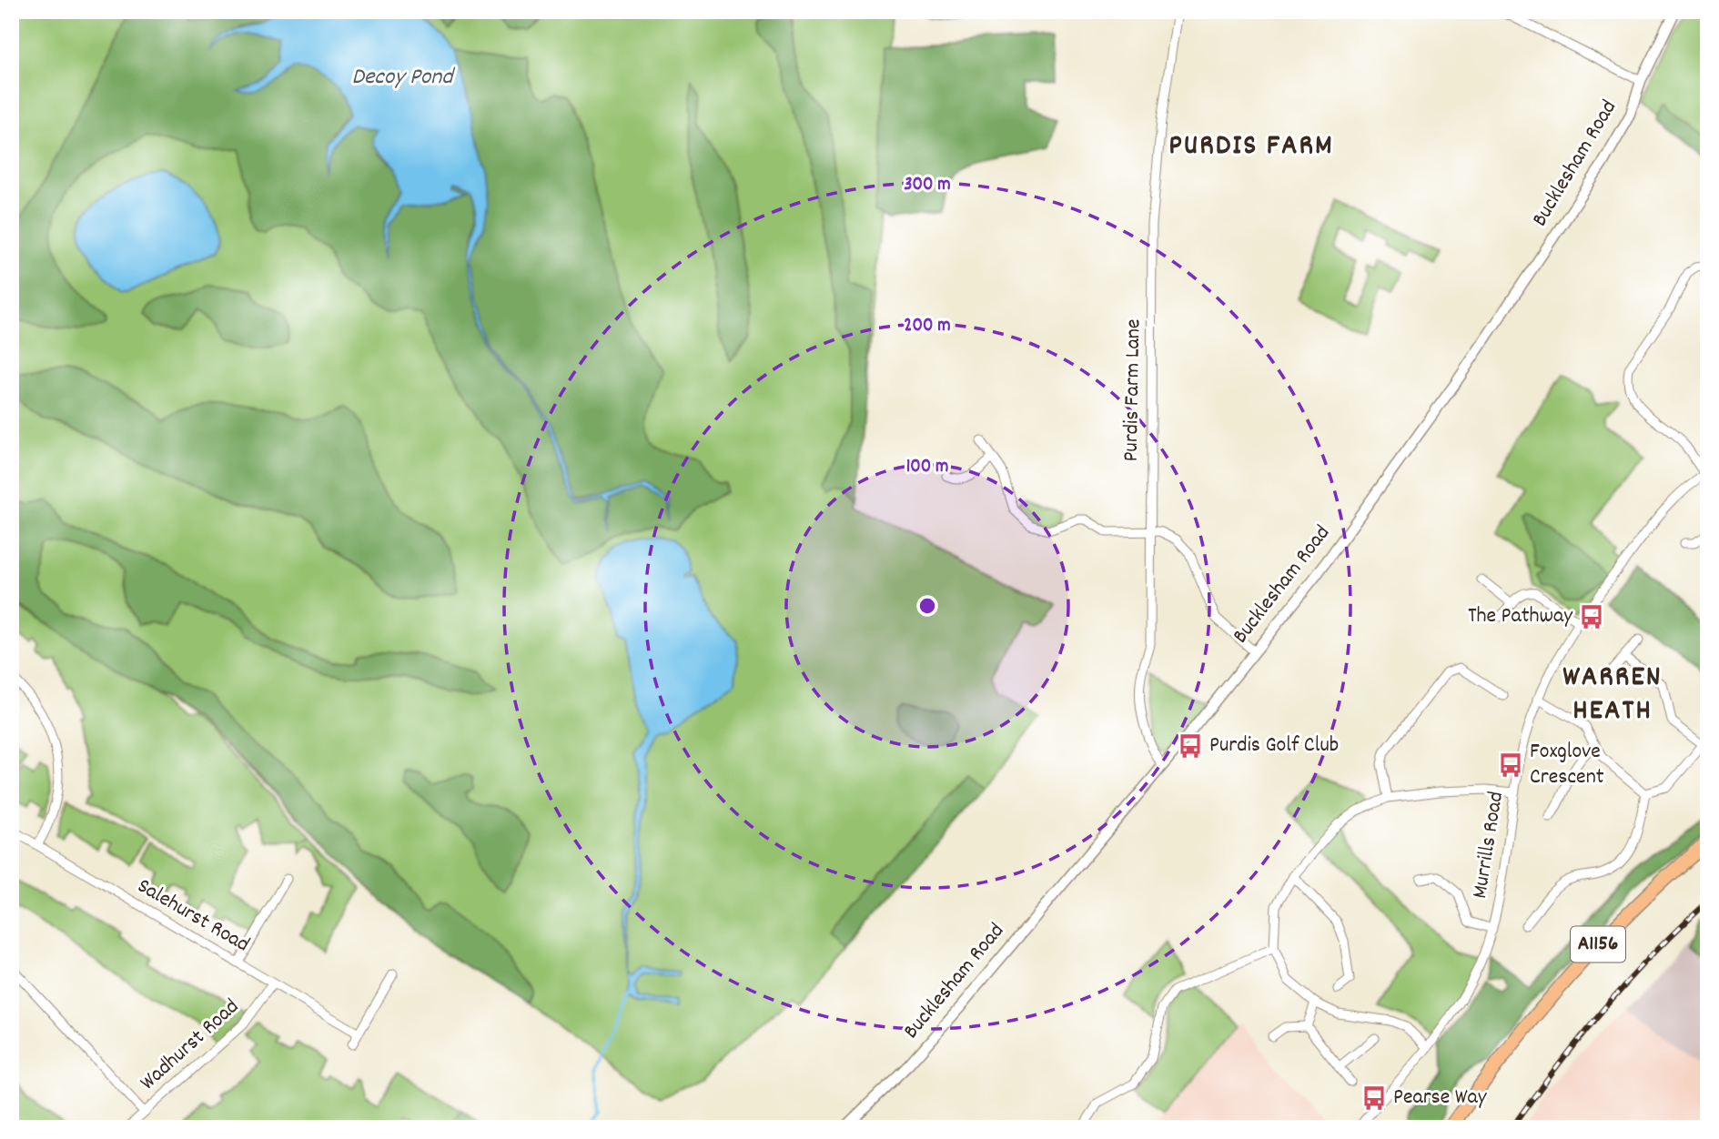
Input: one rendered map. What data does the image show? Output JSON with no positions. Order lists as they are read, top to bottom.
{
  "streets": {
    "main road": ["A1156"],
    "street": [
      "Bucklesham Road",
      "Purdis Farm Lane",
      "Murrills Road",
      "Salehurst Road",
      "Wadhurst Road"
    ]
  },
  "crossings": [
    ["Bucklesham Road", "Purdis Farm Lane"],
    ["Salehurst Road", "Wadhurst Road"]
  ],
  "districts": ["PURDIS FARM", "WARREN HEATH"],
  "water": ["Decoy Pond"],
  "places": {
    "bus stop": [
      "The Pathway",
      "Purdis Golf Club",
      "Foxglove Crescent",
      "Pearse Way"
    ]
  },
  "rings": ["300 m", "200 m", "100 m"]
}
